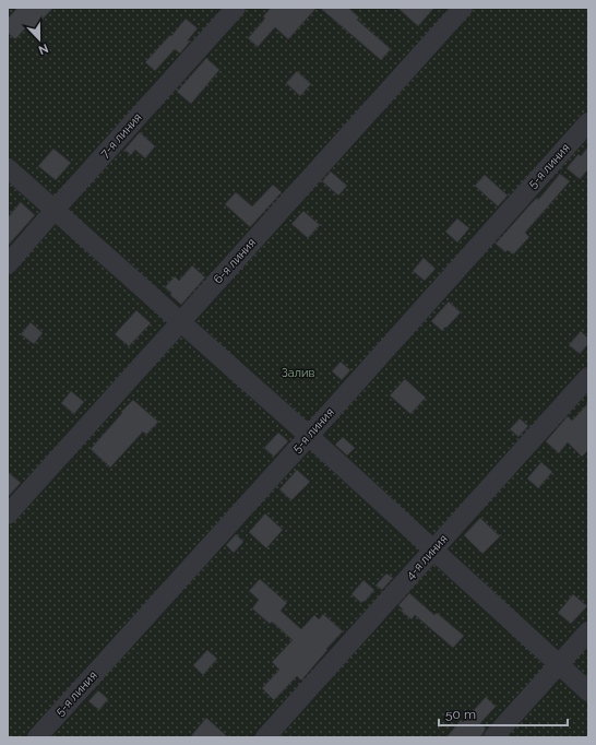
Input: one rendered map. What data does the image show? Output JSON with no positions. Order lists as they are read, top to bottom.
{
  "streets": {
    "street": [
      "7-я линия",
      "5-я линия",
      "6-я линия",
      "4-я линия"
    ]
  },
  "parks": ["Залив"],
  "scale_bar": "50 m",
  "north": "bottom"
}
